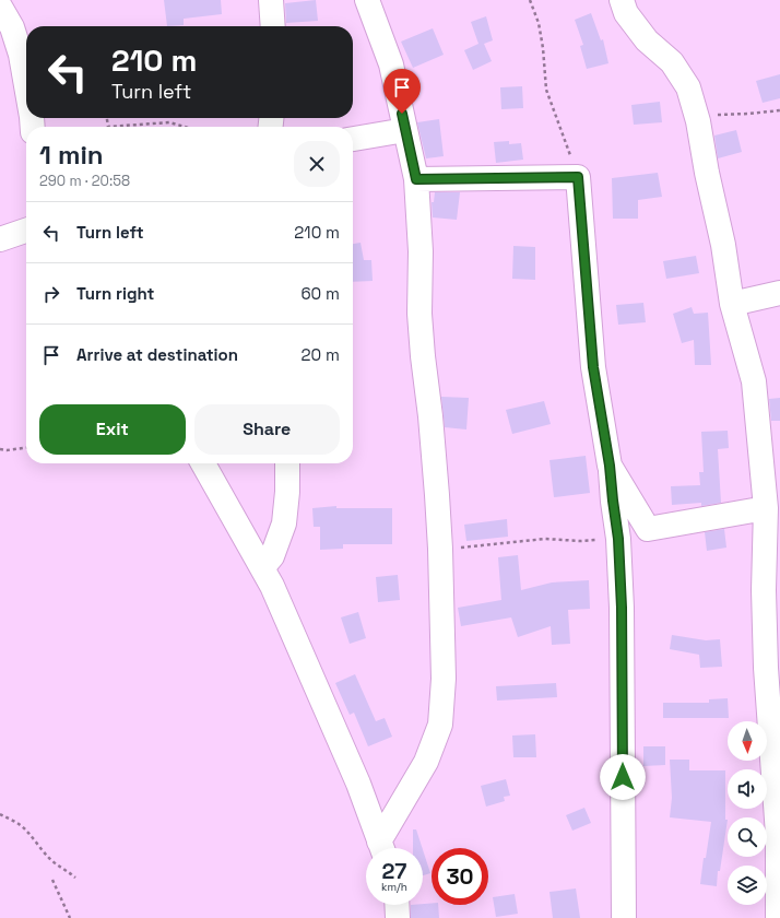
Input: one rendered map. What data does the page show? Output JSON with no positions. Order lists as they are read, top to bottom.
{
  "north": "bottom",
  "page": {
    "turn": ["210 m", "Turn left"],
    "heading": ["1 min", "290 m · 20:58"],
    "list": [
      {
        "name": "Turn left",
        "value": "210 m"
      },
      {
        "name": "Turn right",
        "value": "60 m"
      },
      {
        "name": "Arrive at destination",
        "value": "20 m"
      }
    ],
    "buttons": ["Exit", "Share"],
    "speed": "27 km/h",
    "limit": "30"
  }
}
